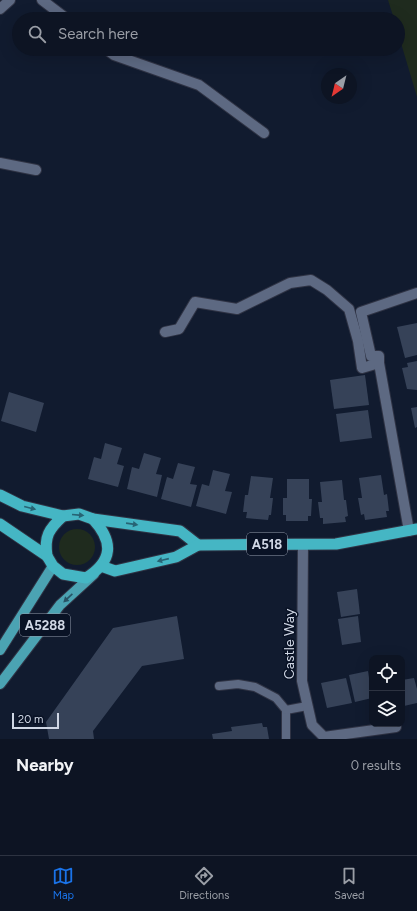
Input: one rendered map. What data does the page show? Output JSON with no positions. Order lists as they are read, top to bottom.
{
  "streets": {
    "highway": ["A518"],
    "main road": ["A5288"],
    "street": ["Castle Way"]
  },
  "crossings": [
    ["A518", "Castle Way"]
  ],
  "scale_bar": "20 m",
  "north": "bottom left",
  "page": {
    "search": "Search here",
    "scale": "20 m",
    "heading": ["Nearby", "0 results"],
    "nav": ["Map", "Directions", "Saved"]
  }
}
